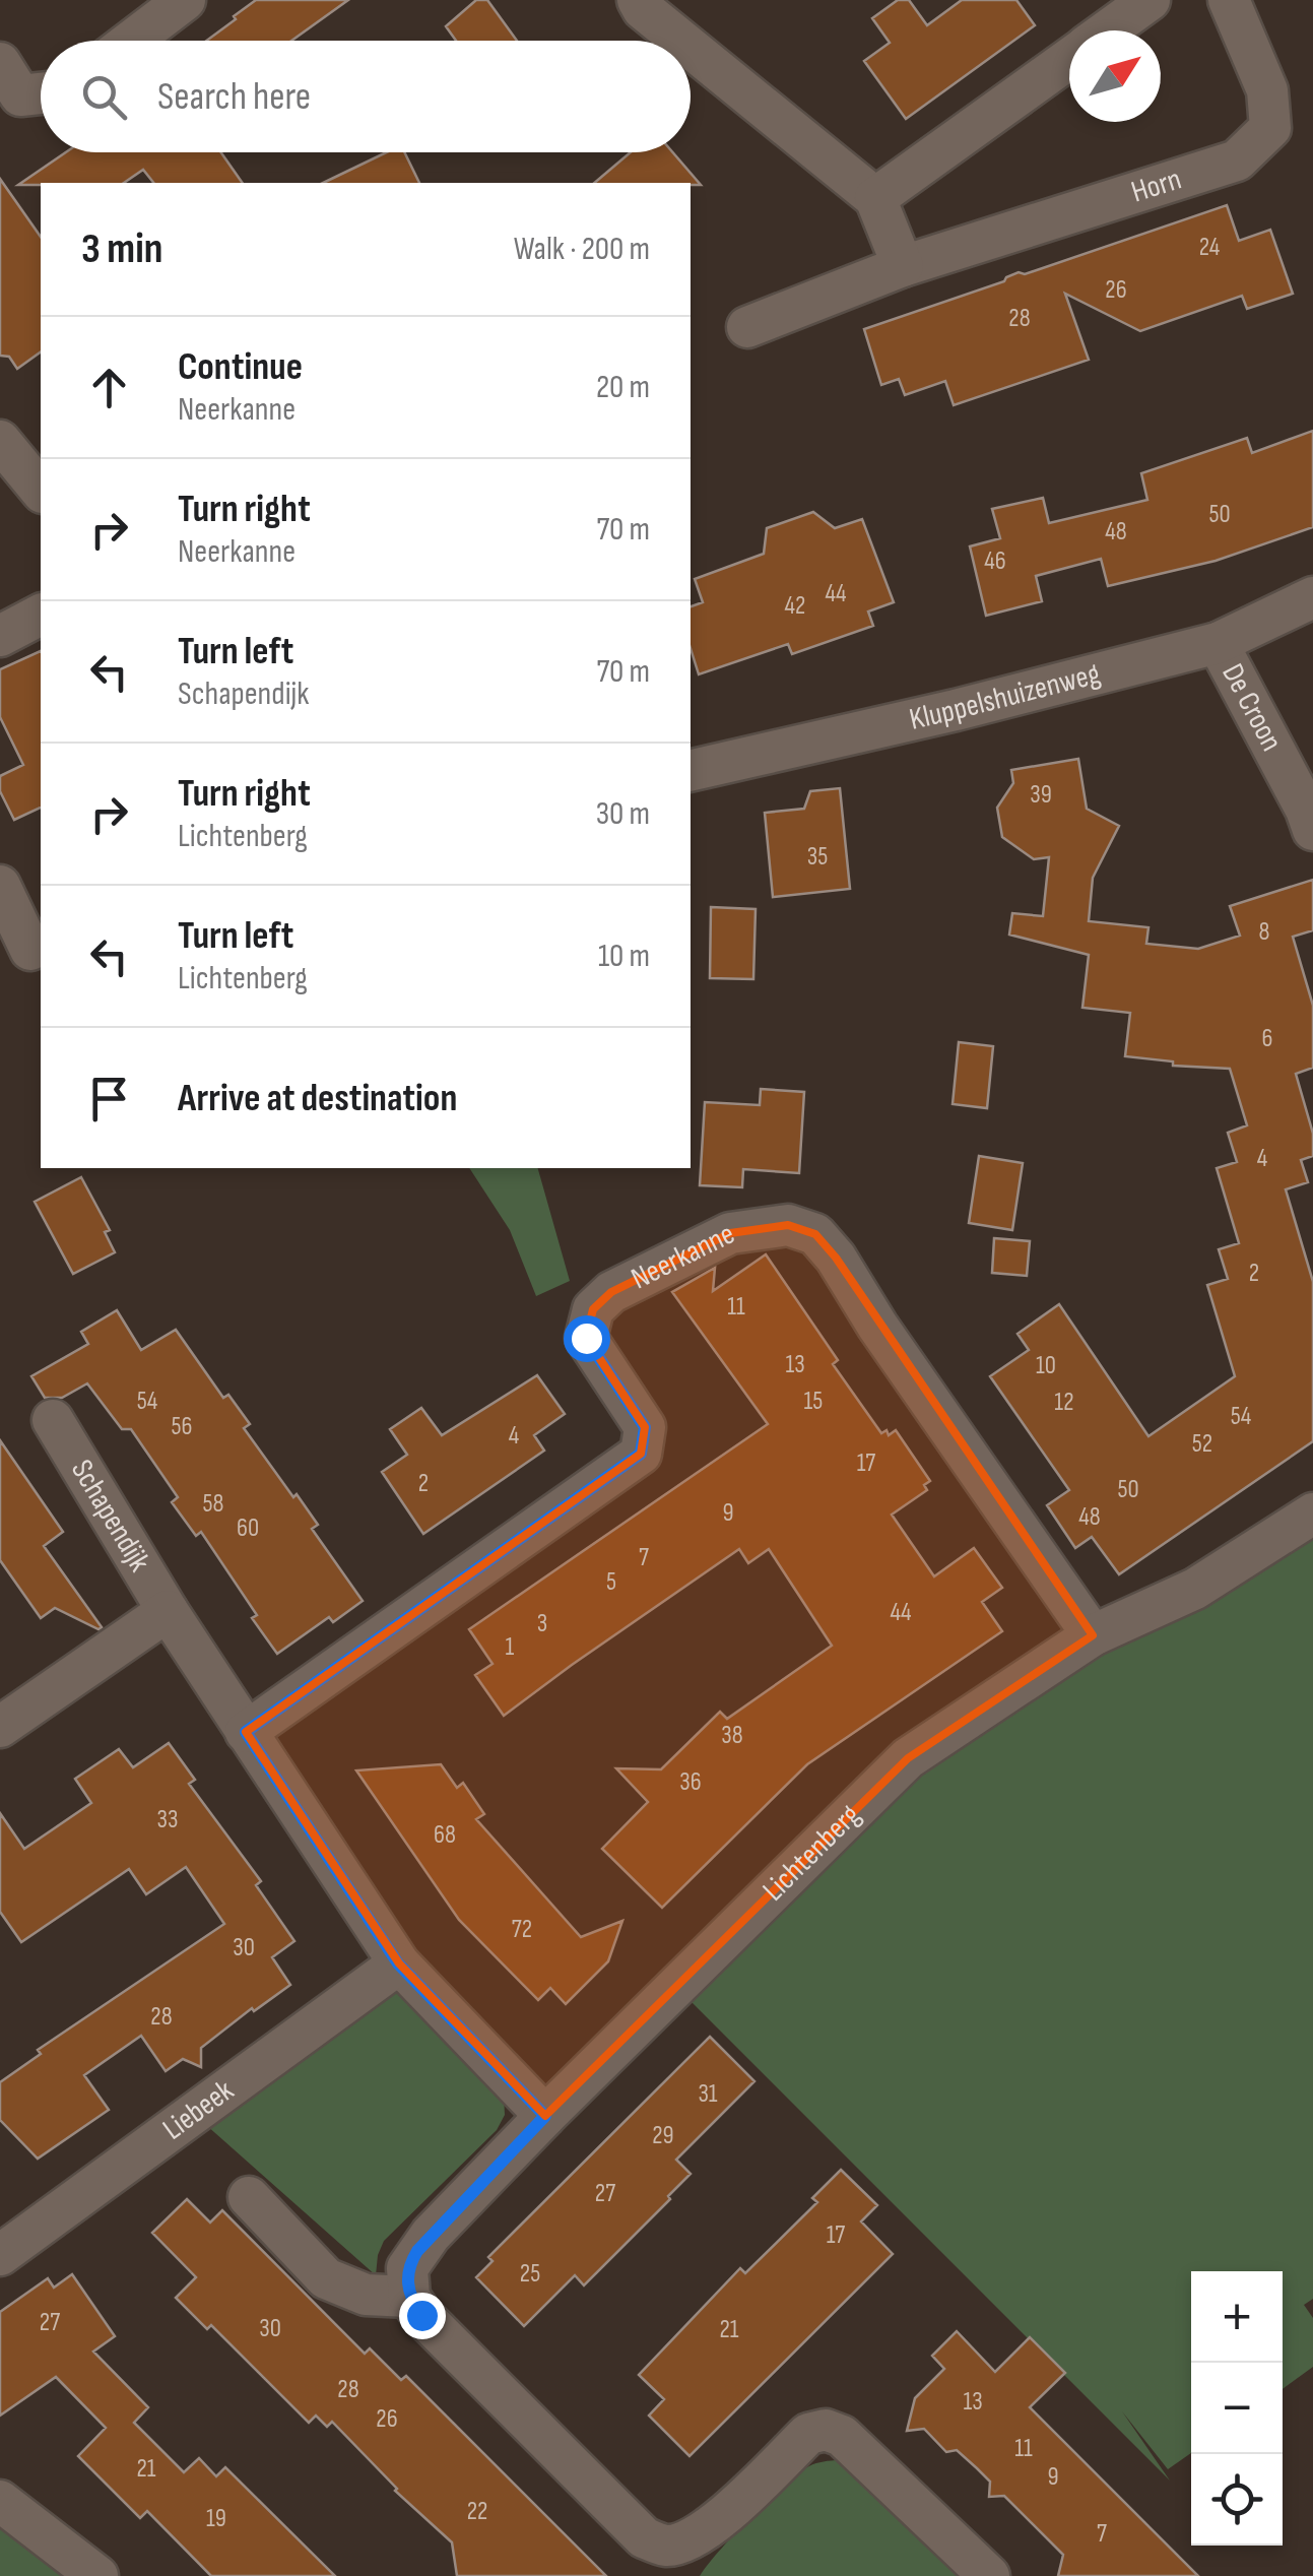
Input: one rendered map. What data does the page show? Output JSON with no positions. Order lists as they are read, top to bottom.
{
  "streets": {
    "street": [
      "Horn",
      "Kluppelshuizenweg",
      "De Croon",
      "Neerkanne",
      "Schapendijk",
      "Lichtenberg",
      "Liebeek"
    ]
  },
  "crossings": [
    ["Kluppelshuizenweg", "De Croon"],
    ["Neerkanne", "Schapendijk"],
    ["Neerkanne", "Lichtenberg"],
    ["Schapendijk", "Lichtenberg"],
    ["Schapendijk", "Liebeek"]
  ],
  "house_numbers": [
    "24",
    "26",
    "28",
    "50",
    "48",
    "46",
    "44",
    "42",
    "39",
    "35",
    "8",
    "6",
    "4",
    "2",
    "11",
    "13",
    "10",
    "54",
    "15",
    "12",
    "54",
    "56",
    "4",
    "52",
    "17",
    "2",
    "50",
    "58",
    "9",
    "48",
    "60",
    "7",
    "5",
    "44",
    "3",
    "1",
    "38",
    "36",
    "33",
    "68",
    "72",
    "30",
    "28",
    "31",
    "29",
    "27",
    "17",
    "25",
    "27",
    "30",
    "21",
    "28",
    "13",
    "26",
    "11",
    "21",
    "9",
    "22",
    "19",
    "7"
  ],
  "north": "top right",
  "page": {
    "search": "Search here",
    "heading": ["3 min", "Walk · 200 m"],
    "list": [
      ["Continue", "Neerkanne", "20 m"],
      ["Turn right", "Neerkanne", "70 m"],
      ["Turn left", "Schapendijk", "70 m"],
      ["Turn right", "Lichtenberg", "30 m"],
      ["Turn left", "Lichtenberg", "10 m"],
      "Arrive at destination"
    ],
    "map_buttons": ["+", "−"]
  }
}
